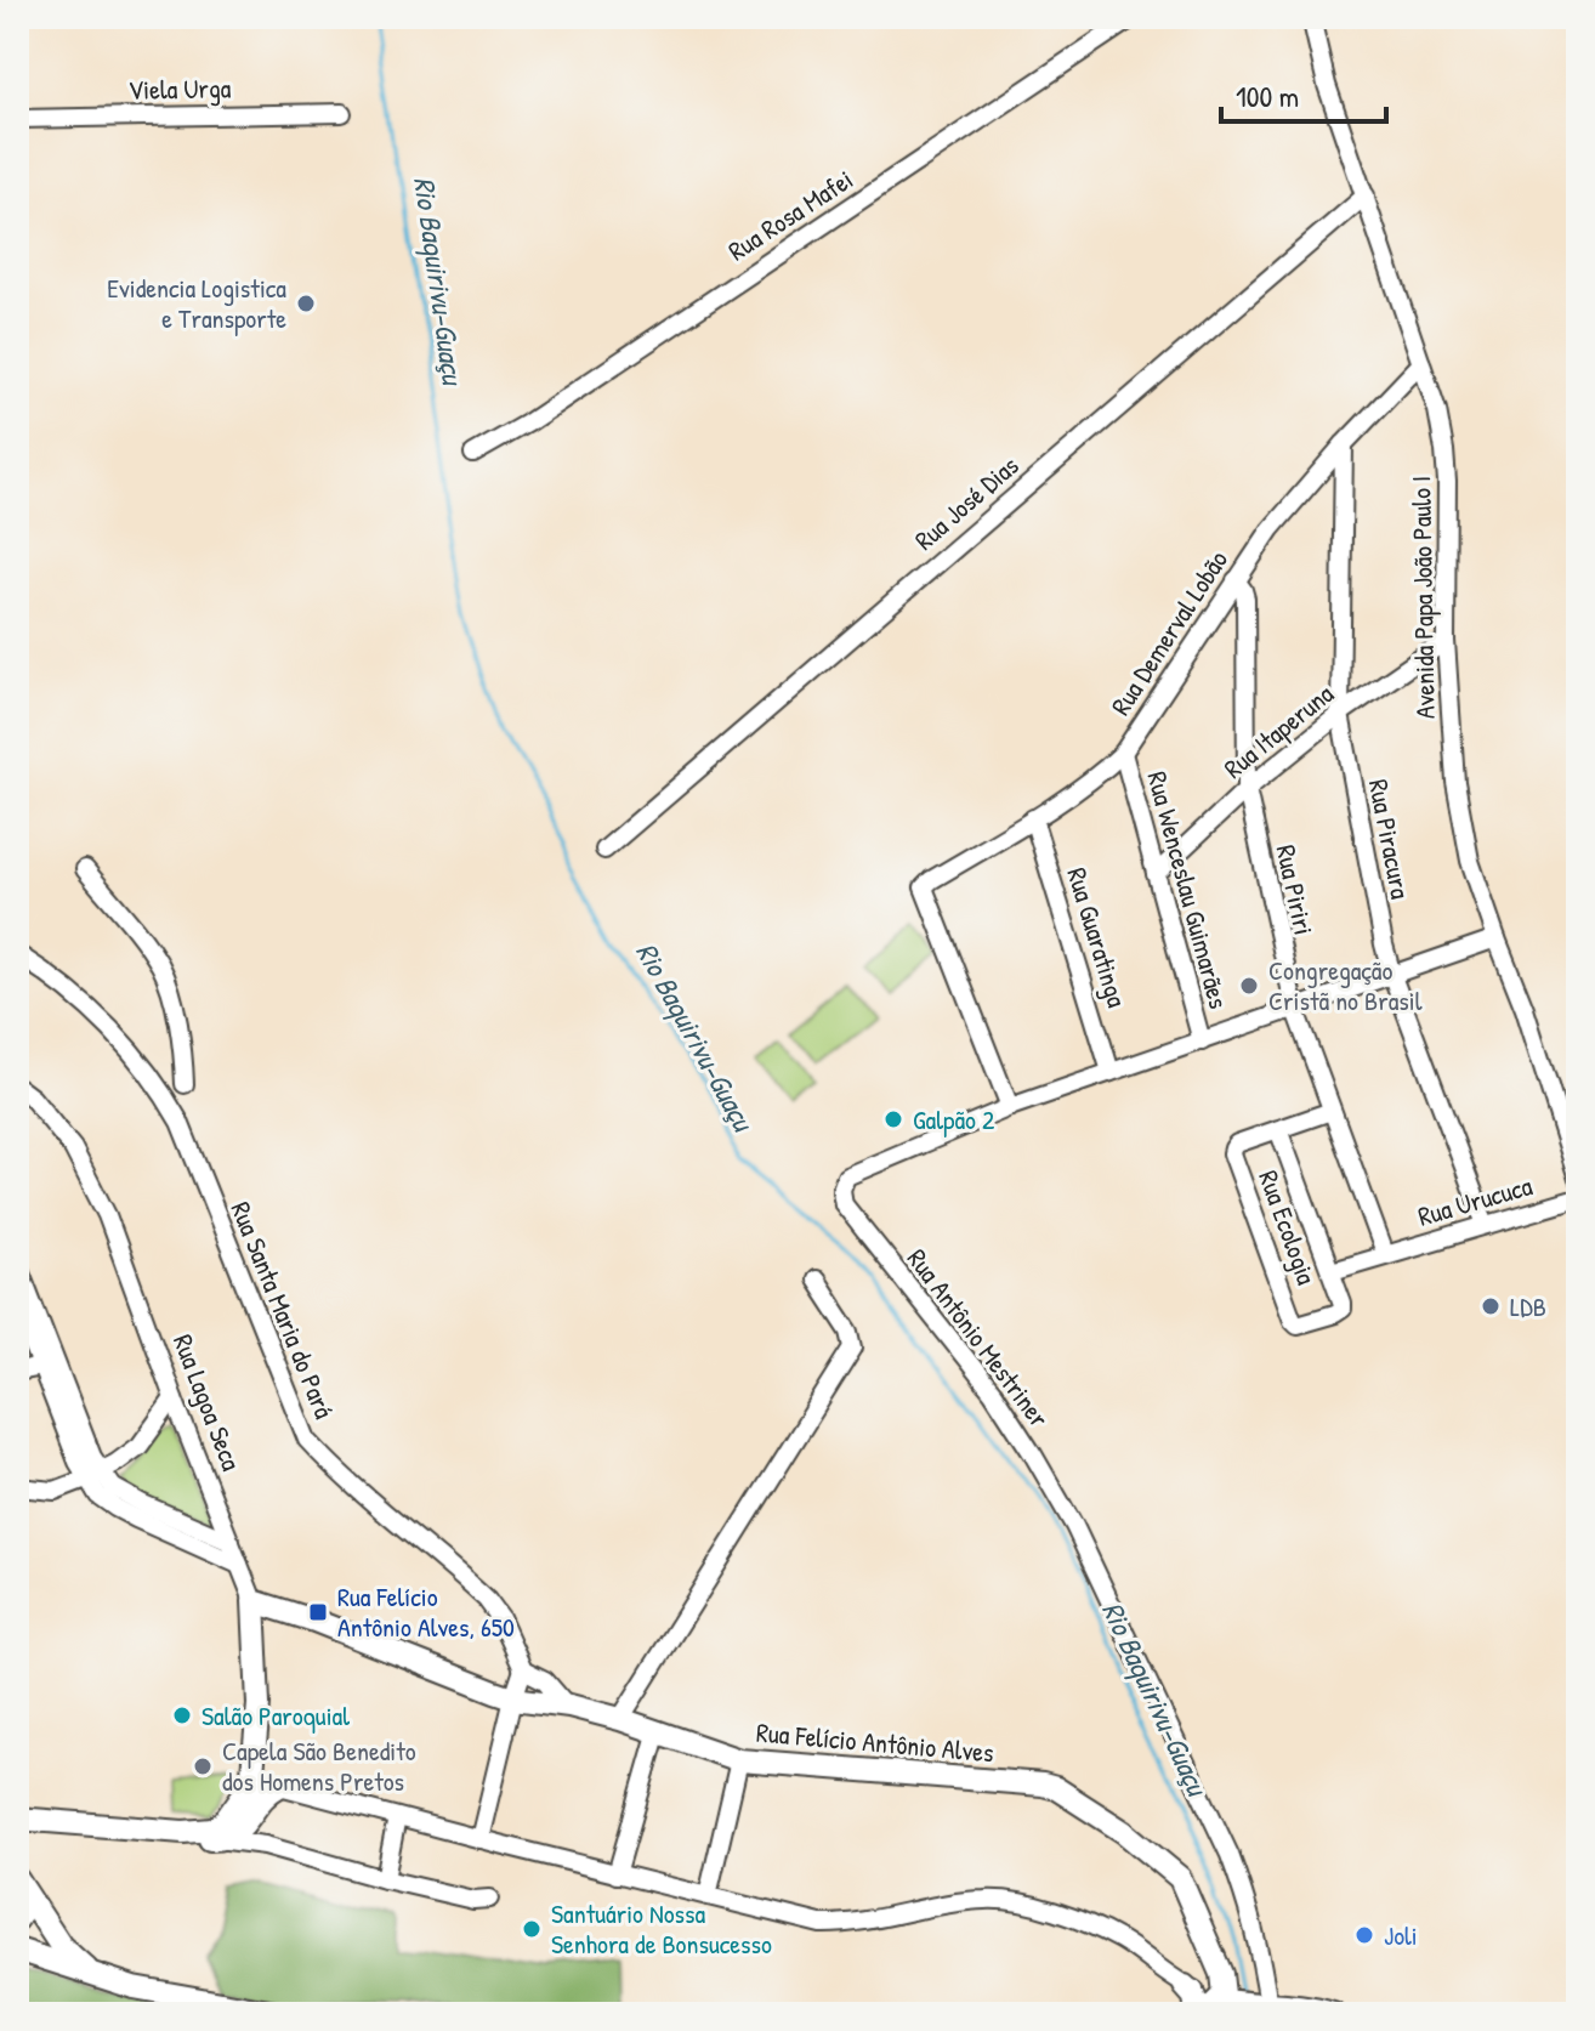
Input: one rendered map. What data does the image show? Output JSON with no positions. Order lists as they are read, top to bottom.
{
  "streets": {
    "main road": ["Rua Lagoa Seca", "Rua Felício Antônio Alves"],
    "street": [
      "Viela Urga",
      "Rua Rosa Mafei",
      "Rua José Dias",
      "Avenida Papa João Paulo I",
      "Rua Demerval Lobão",
      "Rua Itaperuna",
      "Rua Piracura",
      "Rua Wenceslau Guimarães",
      "Rua Piriri",
      "Rua Guaratinga",
      "Rua Urucuca",
      "Rua Ecologia",
      "Rua Santa Maria do Pará",
      "Rua Antônio Mestriner"
    ]
  },
  "crossings": [
    ["Rua José Dias", "Avenida Papa João Paulo I"],
    ["Avenida Papa João Paulo I", "Rua Demerval Lobão"],
    ["Avenida Papa João Paulo I", "Rua Itaperuna"],
    ["Rua Demerval Lobão", "Rua Piracura"],
    ["Rua Demerval Lobão", "Rua Wenceslau Guimarães"],
    ["Rua Demerval Lobão", "Rua Piriri"],
    ["Rua Demerval Lobão", "Rua Guaratinga"],
    ["Rua Demerval Lobão", "Rua Antônio Mestriner"],
    ["Rua Itaperuna", "Rua Piracura"],
    ["Rua Itaperuna", "Rua Wenceslau Guimarães"],
    ["Rua Itaperuna", "Rua Piriri"],
    ["Rua Piracura", "Rua Urucuca"],
    ["Rua Piriri", "Rua Urucuca"],
    ["Rua Urucuca", "Rua Ecologia"],
    ["Rua Santa Maria do Pará", "Rua Felício Antônio Alves"],
    ["Rua Antônio Mestriner", "Rua Felício Antônio Alves"],
    ["Rua Lagoa Seca", "Rua Felício Antônio Alves"]
  ],
  "water": ["Rio Baquirivu-Guaçu"],
  "places": {
    "other": [
      "Evidencia Logistica e Transporte",
      "Congregação Cristã no Brasil",
      "Galpão 2",
      "LDB",
      "Salão Paroquial",
      "Capela São Benedito dos Homens Pretos",
      "Santuário Nossa Senhora de Bonsucesso",
      "Joli"
    ],
    "transit": ["Rua Felício Antônio Alves, 650"]
  },
  "scale_bar": "100 m"
}
